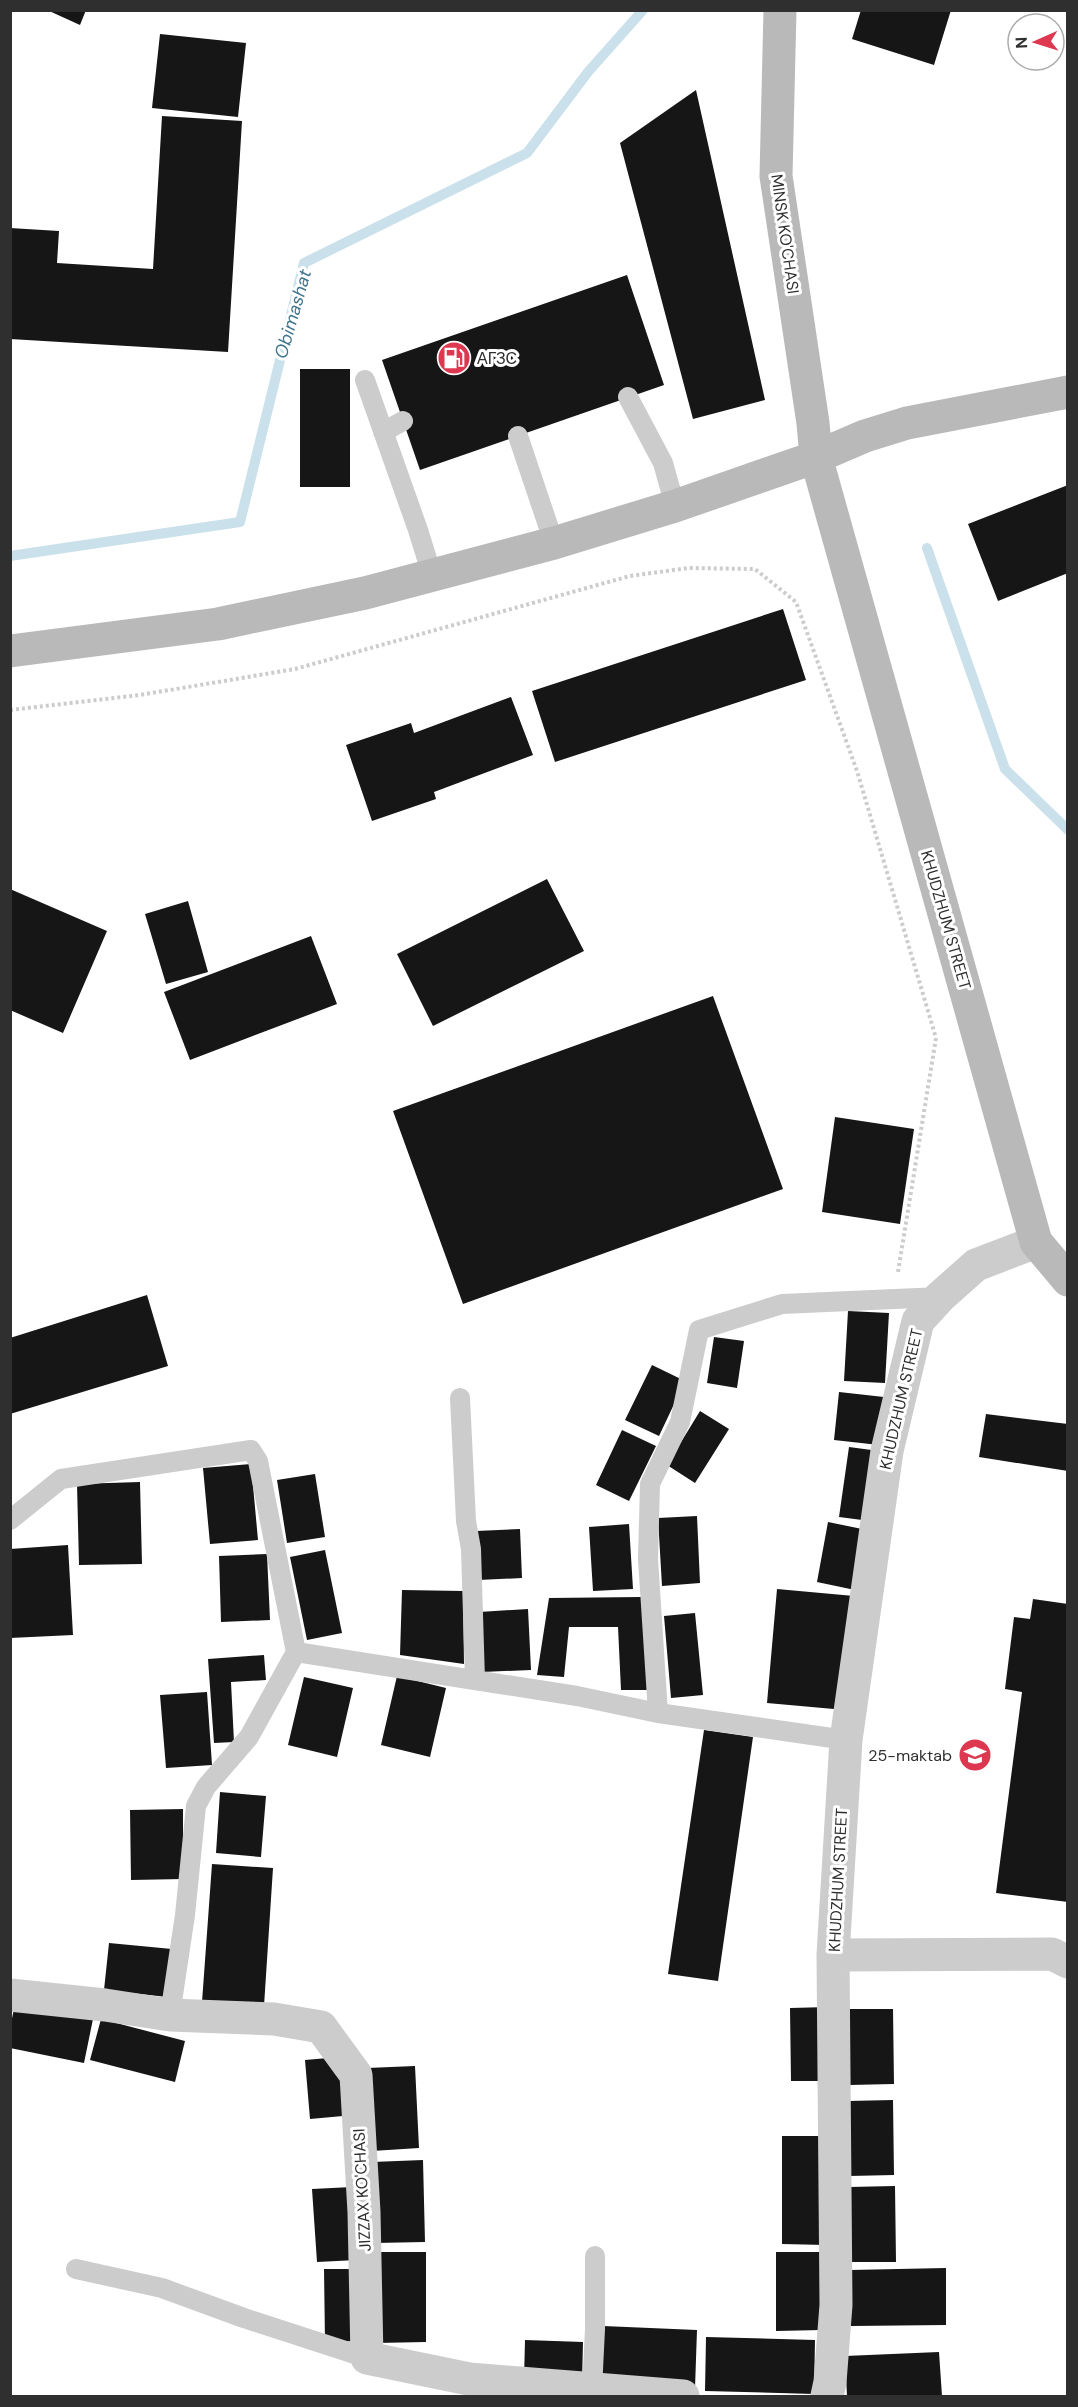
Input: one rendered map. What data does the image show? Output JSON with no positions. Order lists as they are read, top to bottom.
{
  "streets": {
    "street": ["MINSK KO'CHASI", "KHUDZHUM STREET", "JIZZAX KO'CHASI"]
  },
  "crossings": [
    ["MINSK KO'CHASI", "KHUDZHUM STREET"]
  ],
  "water": ["Obimashat"],
  "places": {
    "fuel station": ["АГЗС"],
    "school or university": ["25-maktab"]
  },
  "north": "left"
}
